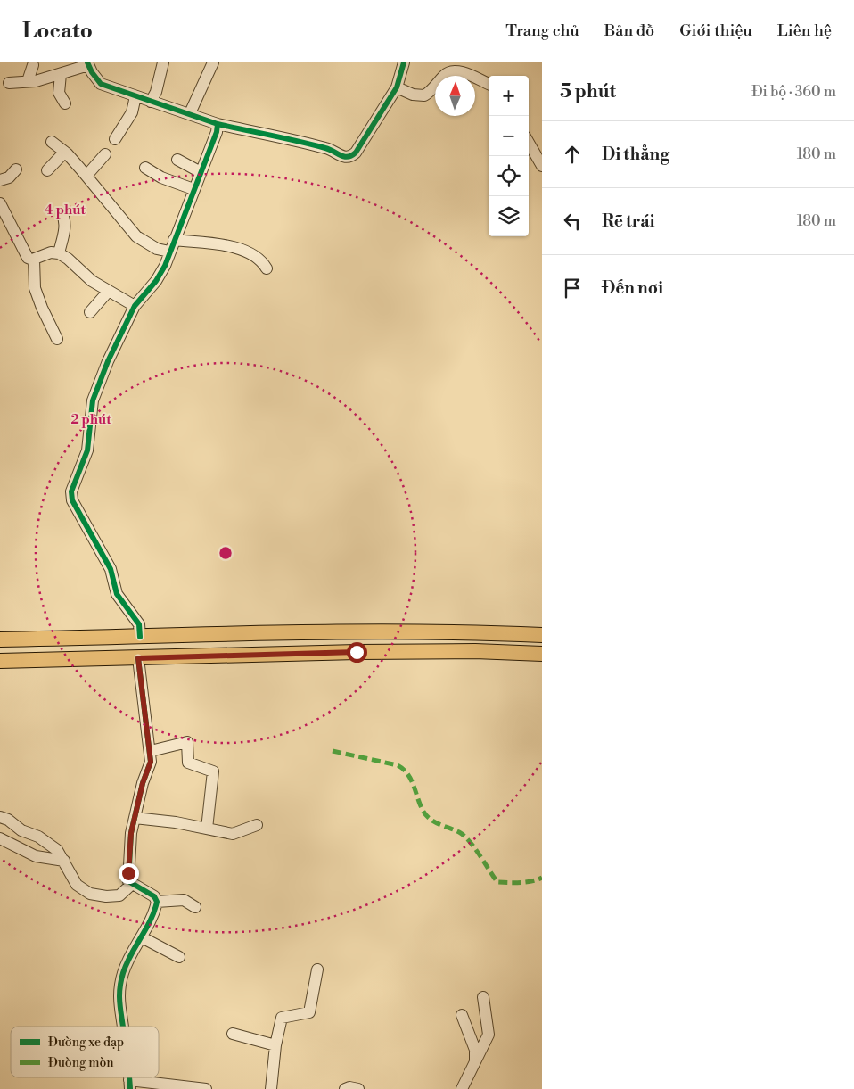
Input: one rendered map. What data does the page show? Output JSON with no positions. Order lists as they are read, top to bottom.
{
  "legend": ["Đường xe đạp", "Đường mòn"],
  "north": "top",
  "page": {
    "header": "Locato",
    "nav": [
      "Trang chủ",
      "Bản đồ",
      "Giới thiệu",
      "Liên hệ"
    ],
    "heading": ["5 phút", "Đi bộ · 360 m"],
    "map_buttons": ["+", "−"],
    "list": [
      ["Đi thẳng", "180 m"],
      ["Rẽ trái", "180 m"],
      "Đến nơi"
    ]
  },
  "rings": ["4 phút", "2 phút"]
}
